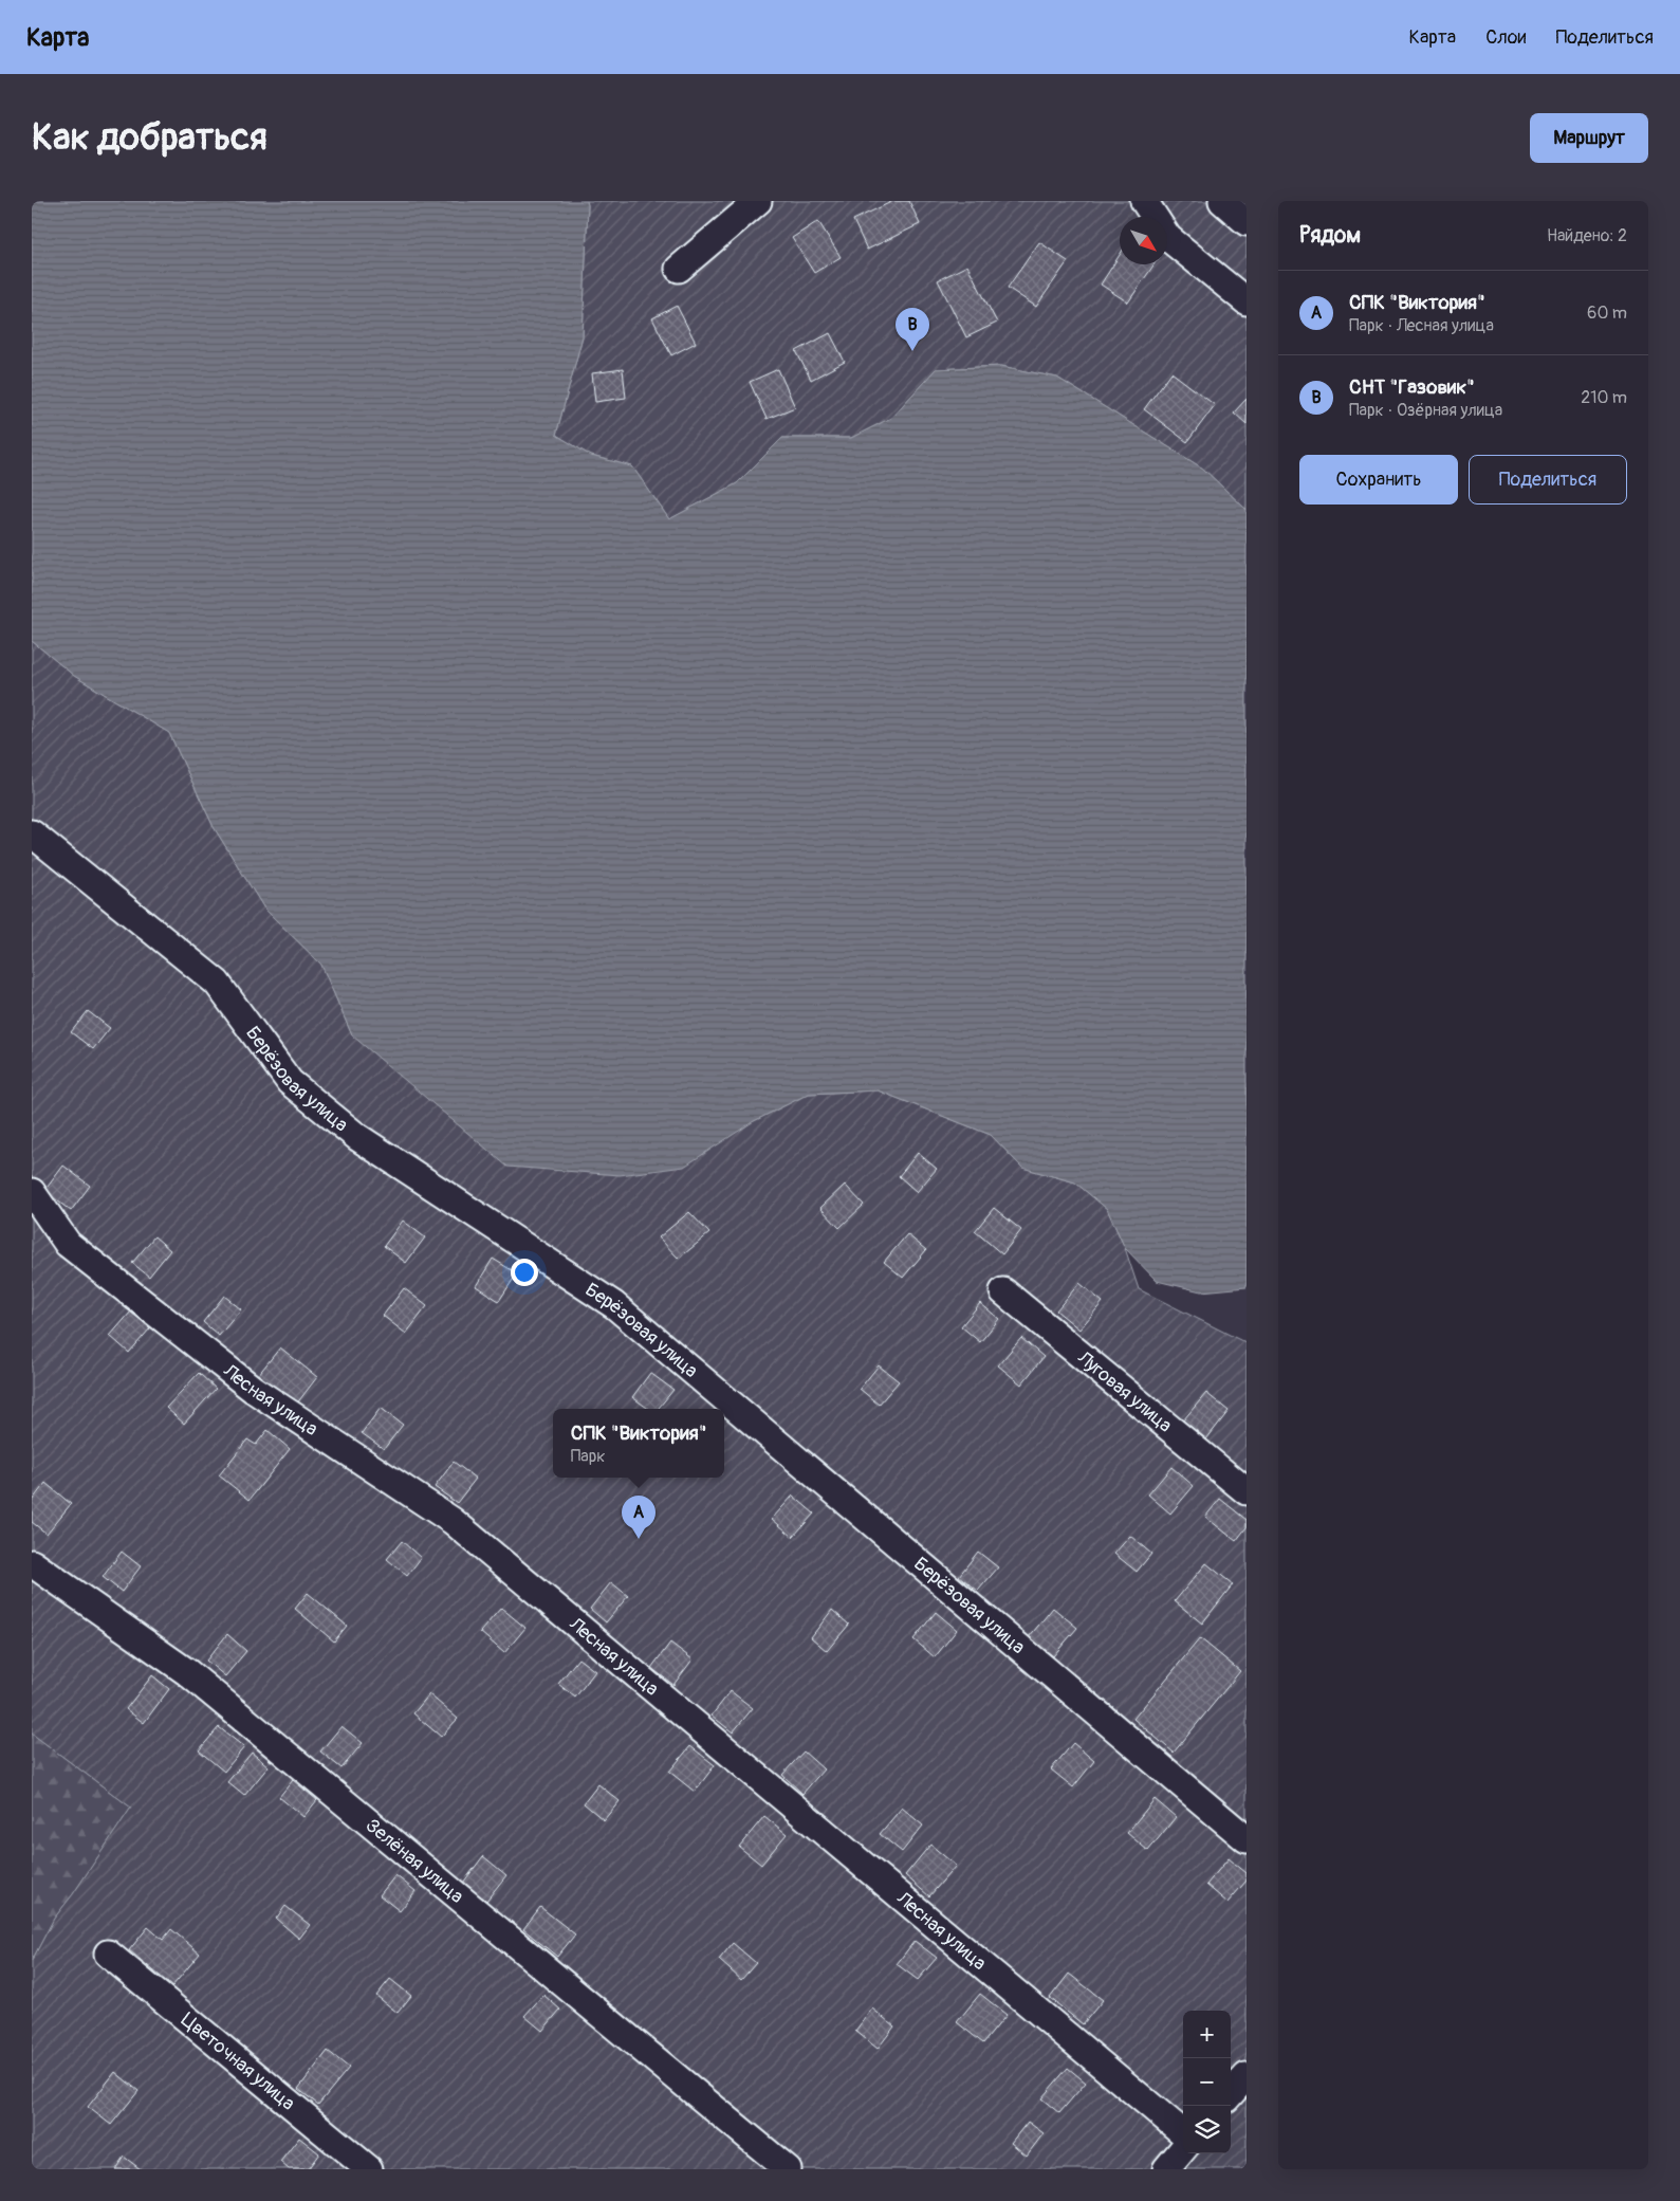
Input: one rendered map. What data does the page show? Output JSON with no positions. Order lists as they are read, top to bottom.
{
  "streets": {
    "street": [
      "Берёзовая улица",
      "Луговая улица",
      "Лесная улица",
      "Зелёная улица",
      "Цветочная улица"
    ]
  },
  "north": "bottom right",
  "page": {
    "header": "Карта",
    "nav": ["Карта", "Слои", "Поделиться"],
    "buttons": [
      "Маршрут",
      ["Сохранить", "Поделиться"]
    ],
    "title": "Как добраться",
    "heading": ["Рядом", "Найдено: 2"],
    "list": [
      {
        "mark": "A",
        "name": "СПК \"Виктория\"",
        "note": "Парк · Лесная улица",
        "value": "60 m"
      },
      {
        "mark": "B",
        "name": "СНТ \"Газовик\"",
        "note": "Парк · Озёрная улица",
        "value": "210 m"
      }
    ],
    "pins": ["B", "A"],
    "popup": ["СПК \"Виктория\"", "Парк"],
    "map_buttons": ["+", "−"]
  }
}
